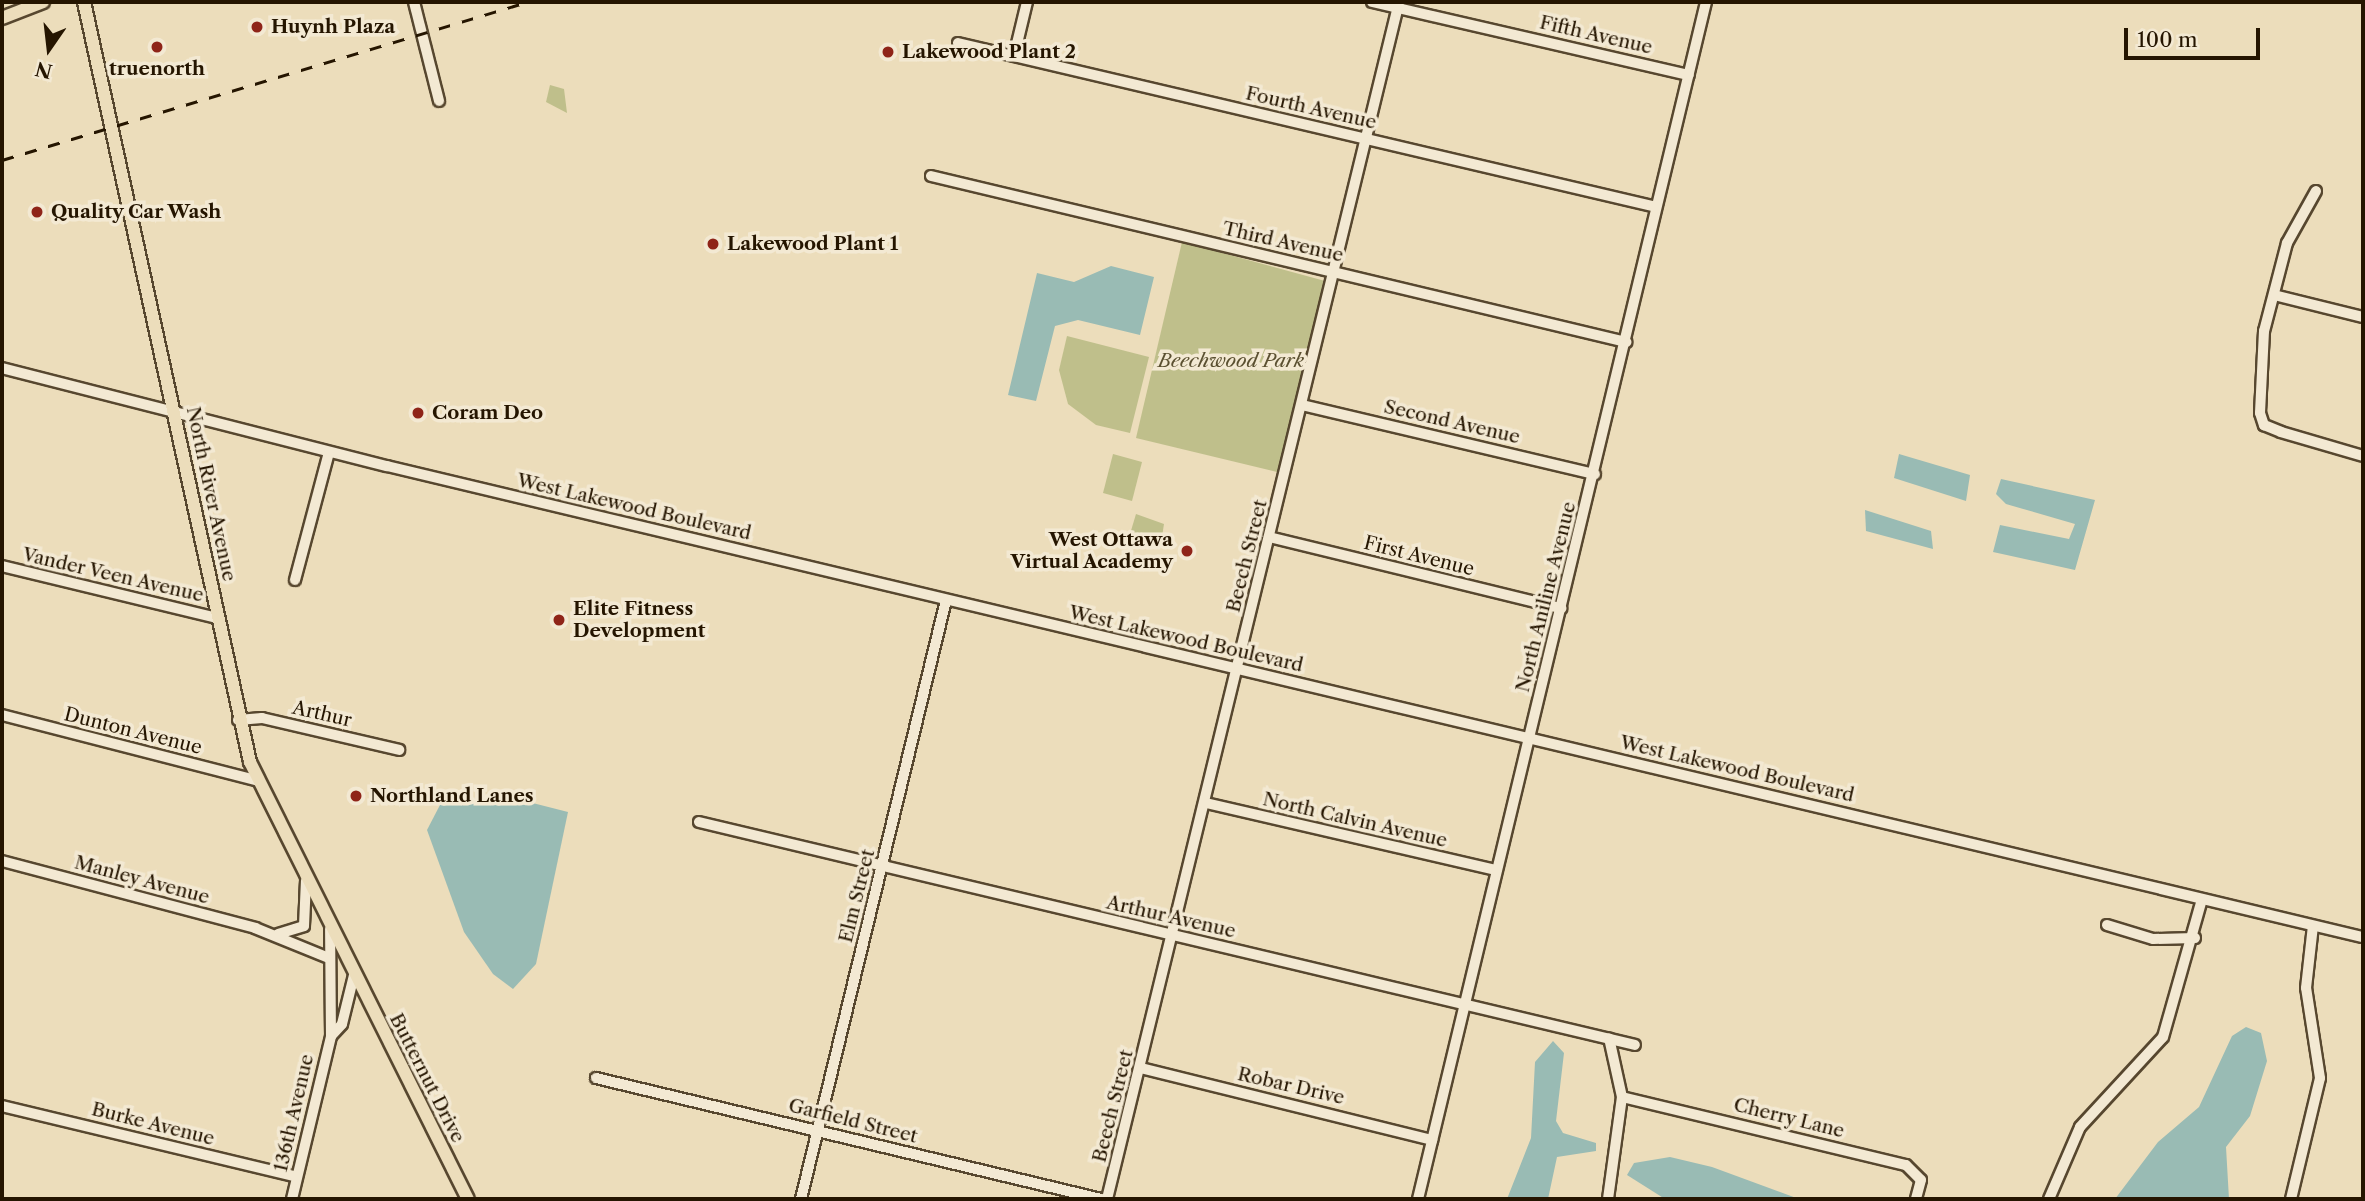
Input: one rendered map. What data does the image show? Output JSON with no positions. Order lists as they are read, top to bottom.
{
  "streets": {
    "main road": ["North River Avenue", "Butternut Drive"],
    "street": [
      "Fifth Avenue",
      "Fourth Avenue",
      "Third Avenue",
      "Second Avenue",
      "West Lakewood Boulevard",
      "Beech Street",
      "First Avenue",
      "Vander Veen Avenue",
      "North Aniline Avenue",
      "Arthur",
      "Dunton Avenue",
      "North Calvin Avenue",
      "Manley Avenue",
      "Elm Street",
      "Arthur Avenue",
      "Robar Drive",
      "136th Avenue",
      "Cherry Lane",
      "Garfield Street",
      "Burke Avenue"
    ]
  },
  "crossings": [
    ["Fifth Avenue", "Beech Street"],
    ["Fifth Avenue", "North Aniline Avenue"],
    ["Fourth Avenue", "Beech Street"],
    ["Fourth Avenue", "North Aniline Avenue"],
    ["Third Avenue", "Beech Street"],
    ["Third Avenue", "North Aniline Avenue"],
    ["Second Avenue", "Beech Street"],
    ["Second Avenue", "North Aniline Avenue"],
    ["North River Avenue", "West Lakewood Boulevard"],
    ["North River Avenue", "Vander Veen Avenue"],
    ["North River Avenue", "Arthur"],
    ["North River Avenue", "Dunton Avenue"],
    ["North River Avenue", "Butternut Drive"],
    ["North River Avenue", "136th Avenue"],
    ["West Lakewood Boulevard", "Beech Street"],
    ["West Lakewood Boulevard", "North Aniline Avenue"],
    ["West Lakewood Boulevard", "Elm Street"],
    ["Beech Street", "First Avenue"],
    ["Beech Street", "North Calvin Avenue"],
    ["Beech Street", "Arthur Avenue"],
    ["Beech Street", "Robar Drive"],
    ["First Avenue", "North Aniline Avenue"],
    ["North Aniline Avenue", "North Calvin Avenue"],
    ["North Aniline Avenue", "Arthur Avenue"],
    ["North Aniline Avenue", "Robar Drive"],
    ["Manley Avenue", "136th Avenue"],
    ["Elm Street", "Arthur Avenue"],
    ["Elm Street", "Garfield Street"],
    ["Butternut Drive", "136th Avenue"],
    ["136th Avenue", "Burke Avenue"]
  ],
  "parks": ["Beechwood Park"],
  "places": [
    "Huynh Plaza",
    "truenorth",
    "Lakewood Plant 2",
    "Quality Car Wash",
    "Lakewood Plant 1",
    "Coram Deo",
    "West Ottawa Virtual Academy",
    "Elite Fitness Development",
    "Northland Lanes"
  ],
  "scale_bar": "100 m",
  "north": "bottom"
}
